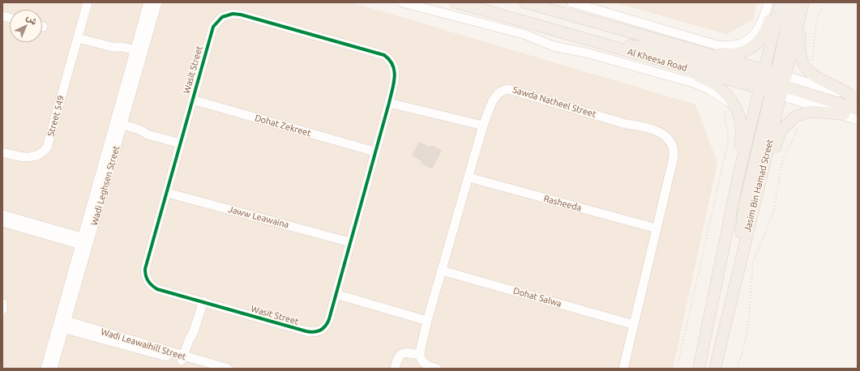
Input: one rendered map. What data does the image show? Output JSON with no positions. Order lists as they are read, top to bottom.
{
  "streets": {
    "main road": ["Al Kheesa Road", "Jasim Bin Hamad Street"],
    "street": [
      "Wasit Street",
      "Sawda Natheel Street",
      "Street 549",
      "Dohat Zekreet",
      "Wadi Leghsen Street",
      "Rasheeda",
      "Jaww Leawaina",
      "Dohat Salwa",
      "Wadi Leawaihill Street"
    ]
  },
  "crossings": [
    ["Al Kheesa Road", "Jasim Bin Hamad Street"],
    ["Wasit Street", "Dohat Zekreet"],
    ["Wasit Street", "Jaww Leawaina"],
    ["Sawda Natheel Street", "Rasheeda"],
    ["Sawda Natheel Street", "Dohat Salwa"],
    ["Wadi Leghsen Street", "Wadi Leawaihill Street"]
  ],
  "north": "top right"
}
